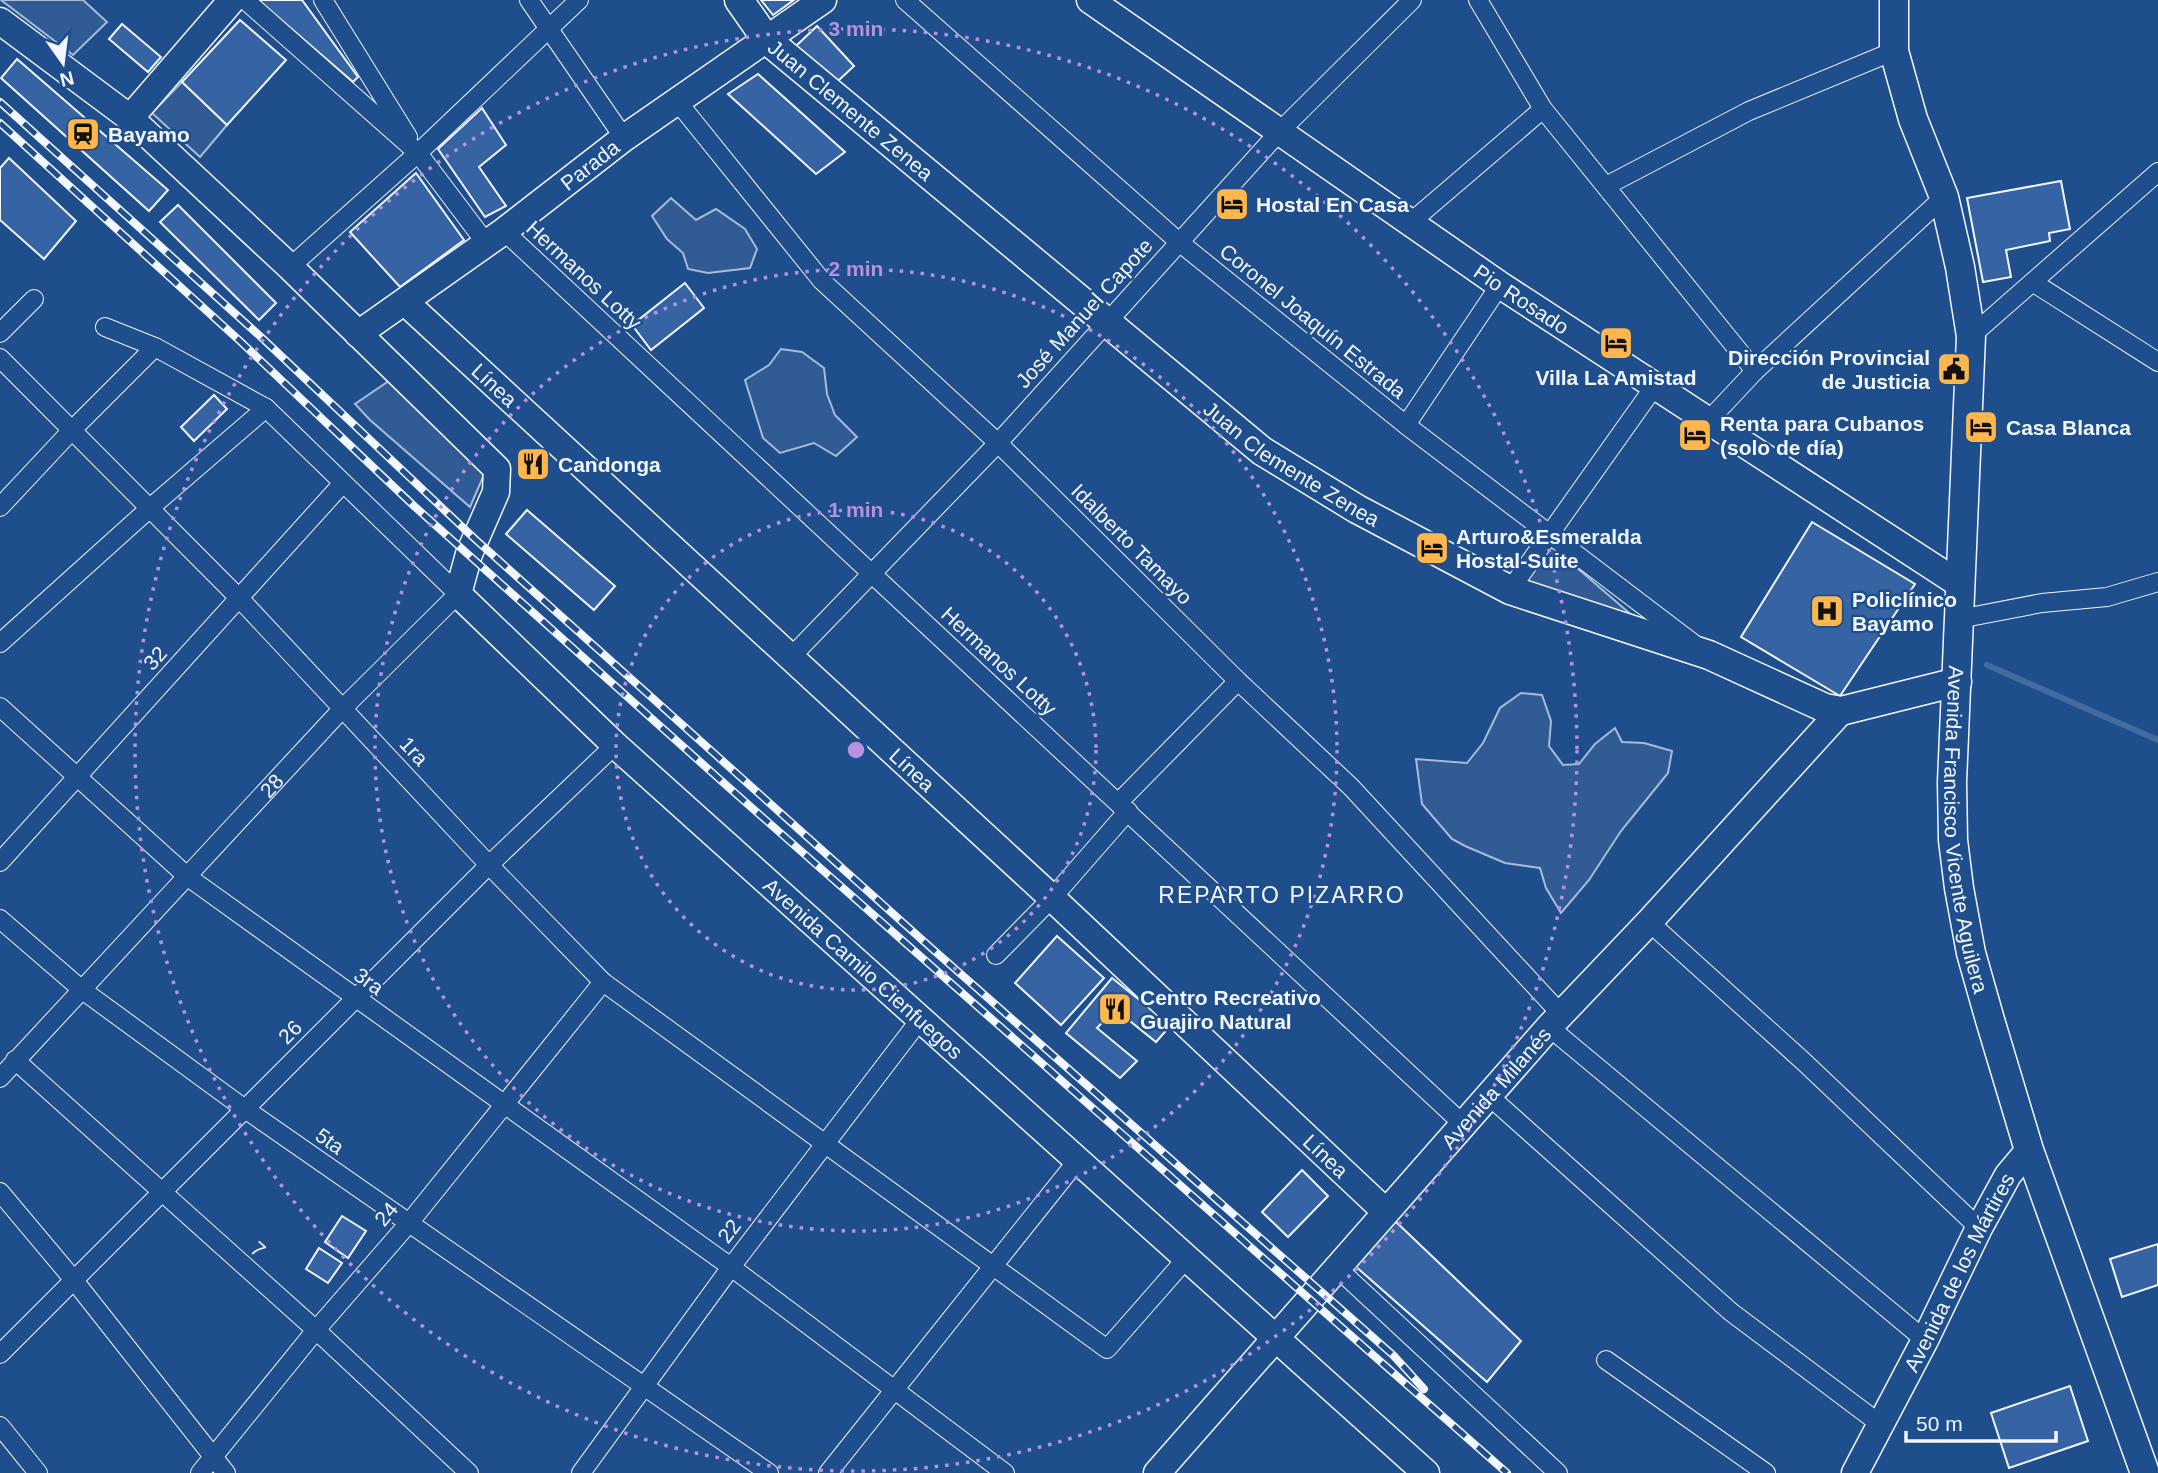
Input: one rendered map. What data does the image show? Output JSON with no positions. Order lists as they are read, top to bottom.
{
  "streets": {
    "main road": ["Juan Clemente Zenea", "Avenida Francisco Vicente Aguilera"],
    "street": [
      "Parada",
      "Hermanos Lotty",
      "Pio Rosado",
      "José Manuel Capote",
      "Coronel Joaquín Estrada",
      "Línea",
      "Idalberto Tamayo",
      "32",
      "1ra",
      "28",
      "Avenida Camilo Cienfuegos",
      "3ra",
      "26",
      "Avenida Milanés",
      "5ta",
      "24",
      "22",
      "7",
      "Avenida de los Mártires"
    ]
  },
  "crossings": [
    ["Juan Clemente Zenea", "Parada"],
    ["Juan Clemente Zenea", "José Manuel Capote"],
    ["Juan Clemente Zenea", "Coronel Joaquín Estrada"],
    ["Juan Clemente Zenea", "Avenida Milanés"],
    ["Parada", "Hermanos Lotty"],
    ["Parada", "Línea"],
    ["Parada", "Idalberto Tamayo"],
    ["Parada", "28"],
    ["Hermanos Lotty", "José Manuel Capote"],
    ["Hermanos Lotty", "Avenida Milanés"],
    ["Pio Rosado", "José Manuel Capote"],
    ["Pio Rosado", "Avenida Francisco Vicente Aguilera"],
    ["José Manuel Capote", "Coronel Joaquín Estrada"],
    ["José Manuel Capote", "Línea"],
    ["José Manuel Capote", "Idalberto Tamayo"],
    ["Línea", "Avenida Milanés"],
    ["Idalberto Tamayo", "Avenida Milanés"],
    ["Idalberto Tamayo", "Avenida de los Mártires"],
    ["32", "1ra"],
    ["32", "3ra"],
    ["1ra", "28"],
    ["1ra", "Avenida Camilo Cienfuegos"],
    ["1ra", "26"],
    ["1ra", "24"],
    ["1ra", "22"],
    ["28", "Avenida Camilo Cienfuegos"],
    ["28", "3ra"],
    ["28", "5ta"],
    ["28", "7"],
    ["Avenida Francisco Vicente Aguilera", "Avenida de los Mártires"],
    ["Avenida Camilo Cienfuegos", "26"],
    ["Avenida Camilo Cienfuegos", "Avenida Milanés"],
    ["Avenida Camilo Cienfuegos", "22"],
    ["3ra", "26"],
    ["3ra", "24"],
    ["3ra", "22"],
    ["26", "5ta"],
    ["26", "7"],
    ["5ta", "24"],
    ["5ta", "22"],
    ["24", "7"]
  ],
  "districts": ["REPARTO PIZARRO"],
  "places": {
    "station": ["Bayamo"],
    "hotel": [
      "Hostal En Casa",
      "Villa La Amistad",
      "Casa Blanca",
      "Renta para Cubanos (solo de día)",
      "Arturo&Esmeralda Hostal-Suite"
    ],
    "public building": ["Dirección Provincial de Justicia"],
    "restaurant": ["Candonga", "Centro Recreativo Guajiro Natural"],
    "hospital": ["Policlínico Bayamo"]
  },
  "scale_bar": "50 m",
  "north": "bottom",
  "rings": ["3 min", "2 min", "1 min"]
}
